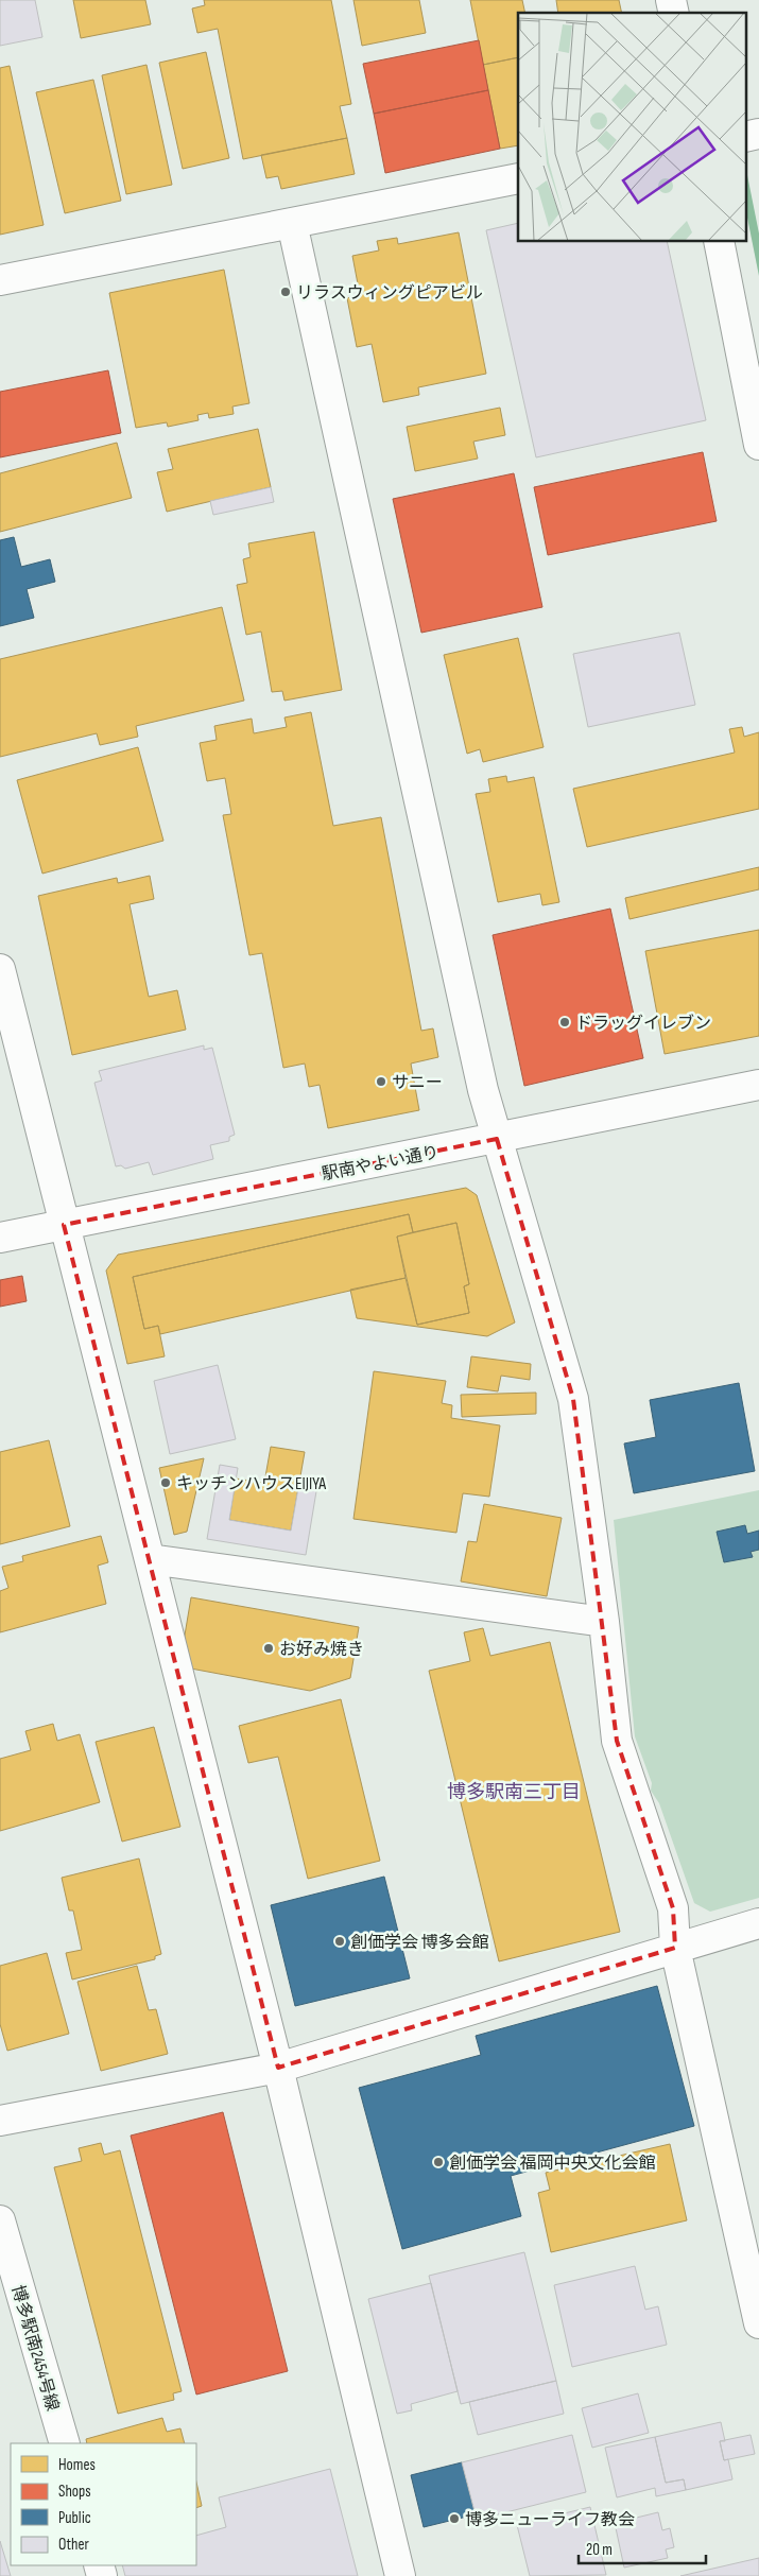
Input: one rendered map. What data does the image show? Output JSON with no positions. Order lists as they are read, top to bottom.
{
  "streets": {
    "street": ["駅南やよい通り", "博多駅南2454号線"]
  },
  "districts": ["博多駅南三丁目"],
  "places": [
    "リラスウィングピアビル",
    "ドラッグイレブン",
    "サニー",
    "キッチンハウスEIJIYA",
    "お好み焼き",
    "創価学会 博多会館",
    "創価学会 福岡中央文化会館",
    "博多ニューライフ教会"
  ],
  "legend": [
    "Homes",
    "Shops",
    "Public",
    "Other"
  ],
  "scale_bar": "20 m"
}
